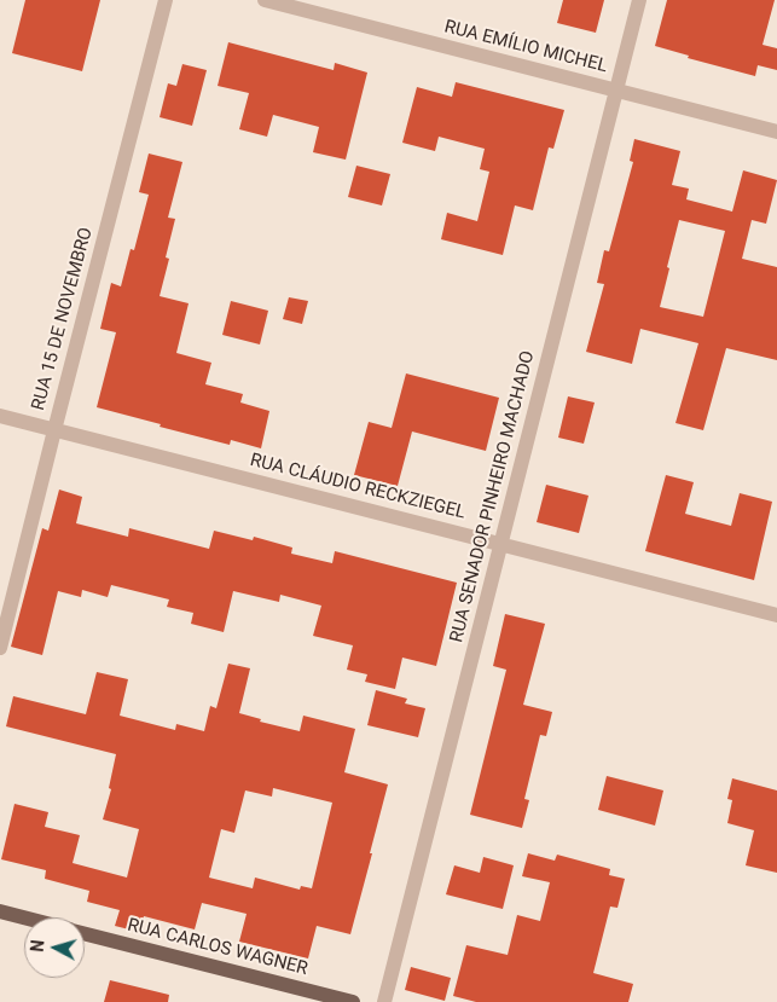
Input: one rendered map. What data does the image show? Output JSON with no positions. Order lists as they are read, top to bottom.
{
  "streets": {
    "main road": ["RUA CARLOS WAGNER"],
    "street": [
      "RUA EMÍLIO MICHEL",
      "RUA 15 DE NOVEMBRO",
      "RUA CLÁUDIO RECKZIEGEL",
      "RUA SENADOR PINHEIRO MACHADO"
    ]
  },
  "crossings": [
    ["RUA EMÍLIO MICHEL", "RUA SENADOR PINHEIRO MACHADO"],
    ["RUA 15 DE NOVEMBRO", "RUA CLÁUDIO RECKZIEGEL"],
    ["RUA CLÁUDIO RECKZIEGEL", "RUA SENADOR PINHEIRO MACHADO"]
  ],
  "north": "left"
}
